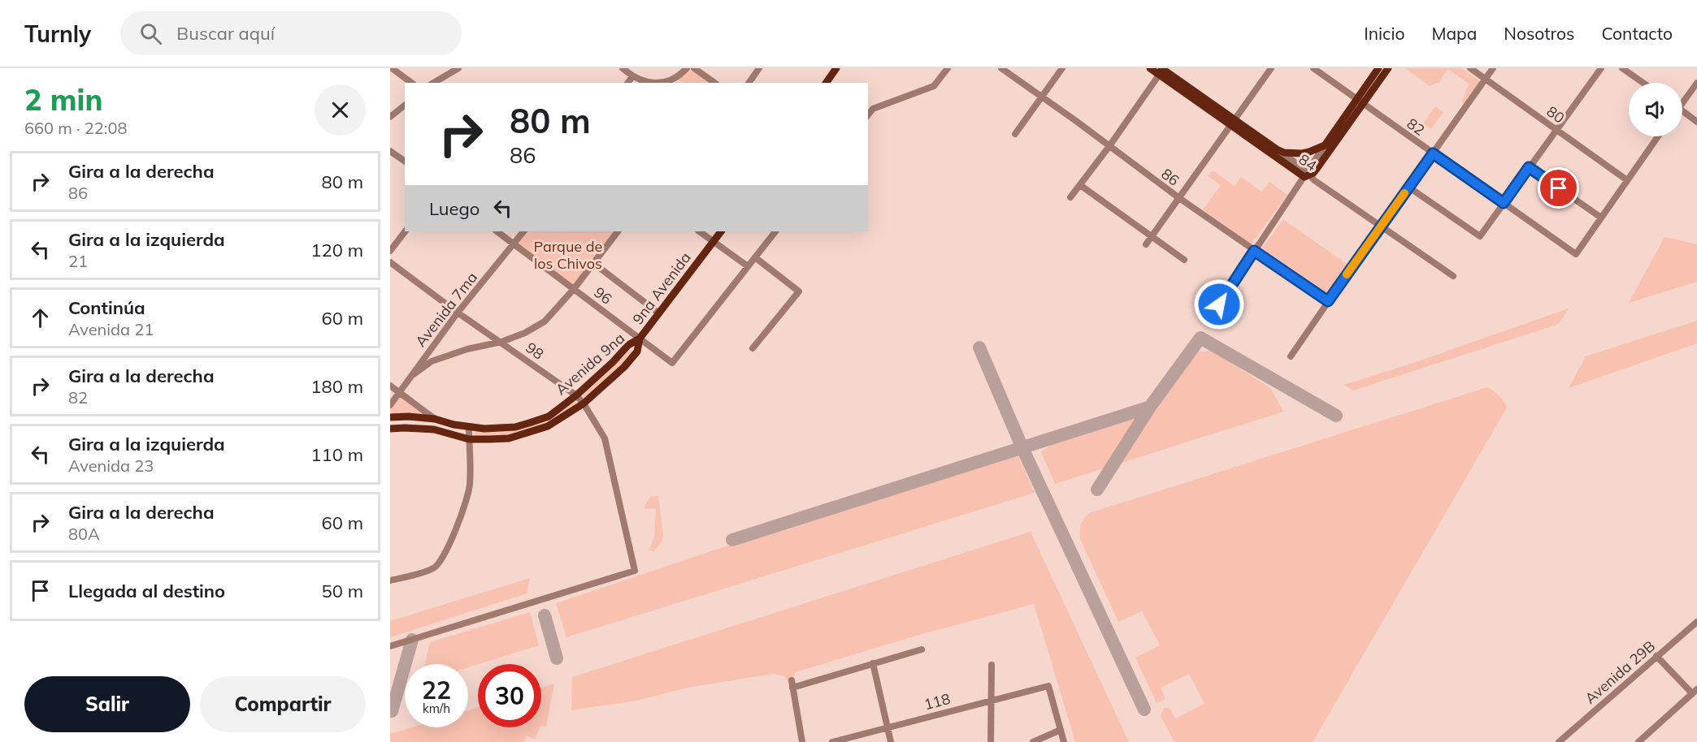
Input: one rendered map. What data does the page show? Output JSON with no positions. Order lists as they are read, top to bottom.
{
  "streets": {
    "main road": ["84", "9na Avenida", "Avenida 9na"],
    "street": [
      "80",
      "82",
      "86",
      "96",
      "Avenida 7ma",
      "98",
      "Avenida 29B",
      "118"
    ]
  },
  "crossings": [
    ["9na Avenida", "96"],
    ["9na Avenida", "Avenida 9na"],
    ["96", "Avenida 7ma"],
    ["96", "Avenida 9na"],
    ["Avenida 7ma", "98"],
    ["98", "Avenida 9na"]
  ],
  "parks": ["Parque de los Chivos"],
  "page": {
    "header": "Turnly",
    "search": "Buscar aquí",
    "nav": [
      "Inicio",
      "Mapa",
      "Nosotros",
      "Contacto"
    ],
    "heading": ["2 min", "660 m · 22:08"],
    "turn": ["80 m", "86"],
    "list": [
      {
        "name": "Gira a la derecha",
        "note": "86",
        "value": "80 m"
      },
      {
        "name": "Gira a la izquierda",
        "note": "21",
        "value": "120 m"
      },
      {
        "name": "Continúa",
        "note": "Avenida 21",
        "value": "60 m"
      },
      {
        "name": "Gira a la derecha",
        "note": "82",
        "value": "180 m"
      },
      {
        "name": "Gira a la izquierda",
        "note": "Avenida 23",
        "value": "110 m"
      },
      {
        "name": "Gira a la derecha",
        "note": "80A",
        "value": "60 m"
      },
      {
        "name": "Llegada al destino",
        "value": "50 m"
      }
    ],
    "then": "Luego",
    "speed": "22 km/h",
    "limit": "30",
    "buttons": ["Salir", "Compartir"]
  }
}
